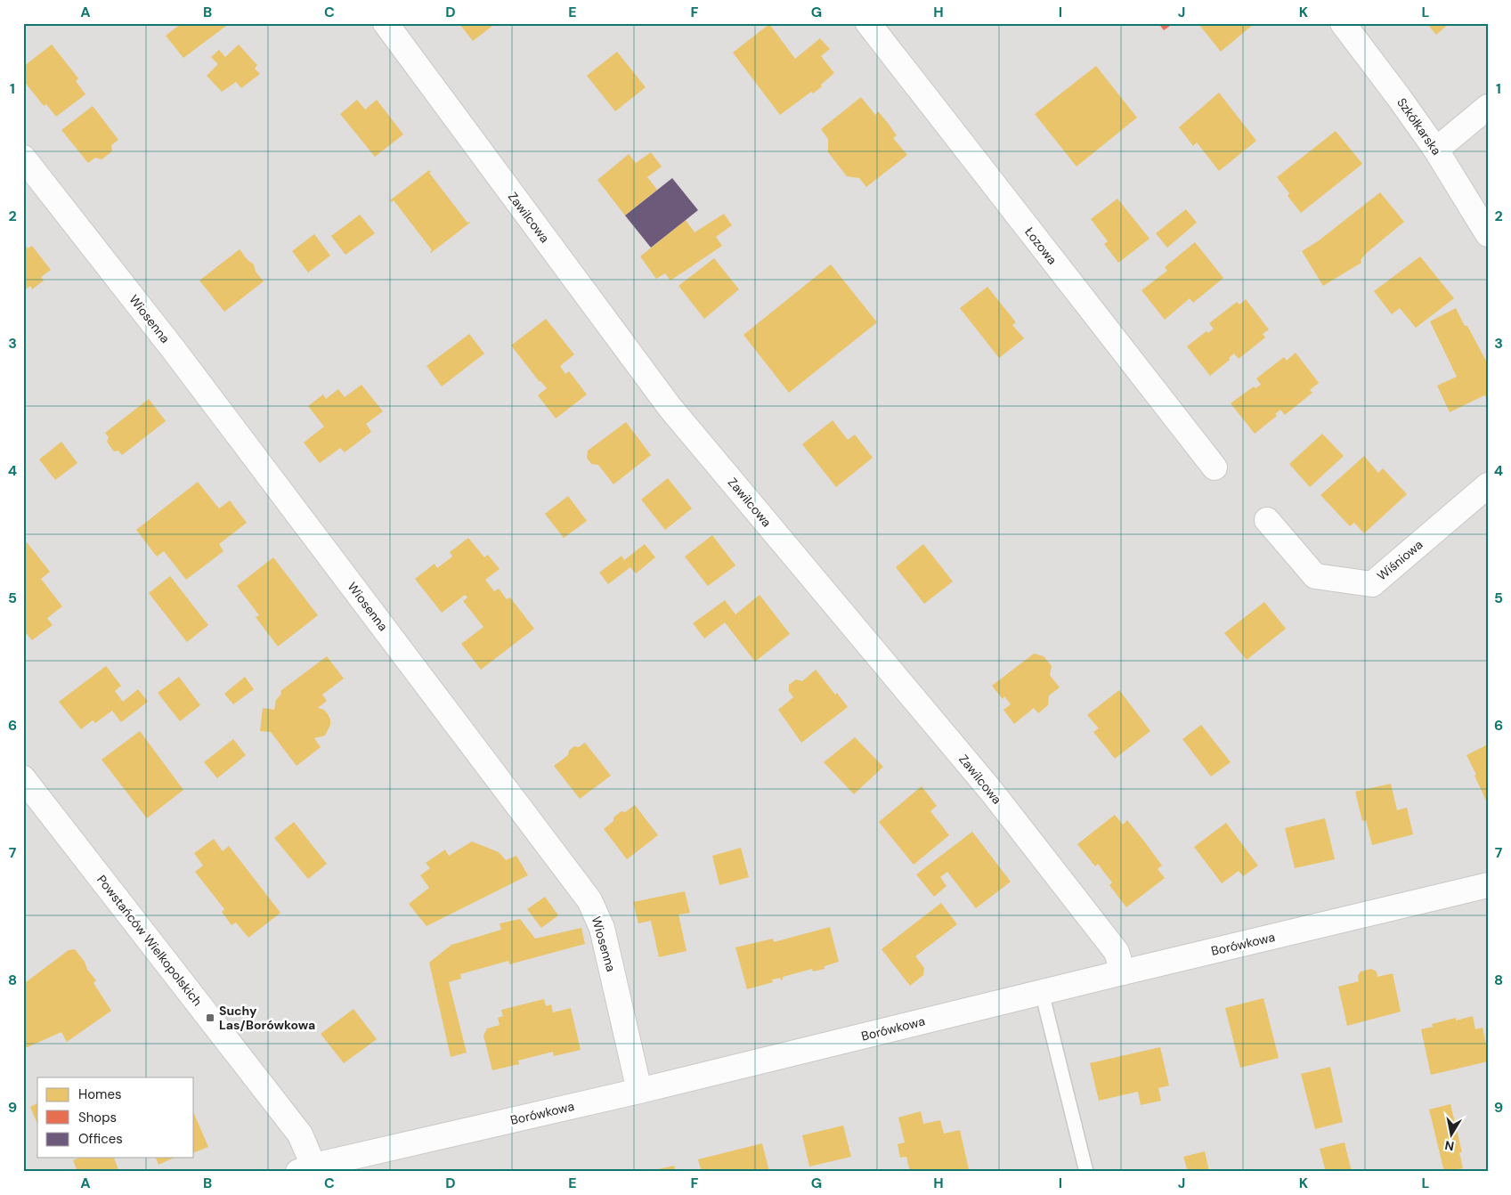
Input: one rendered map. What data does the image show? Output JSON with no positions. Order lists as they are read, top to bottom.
{
  "streets": {
    "street": [
      "Szkółkarska",
      "Zawilcowa",
      "Łozowa",
      "Wiosenna",
      "Wiśniowa",
      "Powstańców Wielkopolskich",
      "Borówkowa"
    ]
  },
  "crossings": [
    ["Zawilcowa", "Borówkowa"],
    ["Wiosenna", "Borówkowa"],
    ["Powstańców Wielkopolskich", "Borówkowa"]
  ],
  "places": {
    "transit": ["Suchy Las/Borówkowa"]
  },
  "legend": ["Homes", "Shops", "Offices"],
  "north": "bottom",
  "grid": {
    "columns": [
      "A",
      "B",
      "C",
      "D",
      "E",
      "F",
      "G",
      "H",
      "I",
      "J",
      "K",
      "L"
    ],
    "rows": [
      "1",
      "2",
      "3",
      "4",
      "5",
      "6",
      "7",
      "8",
      "9"
    ]
  }
}
